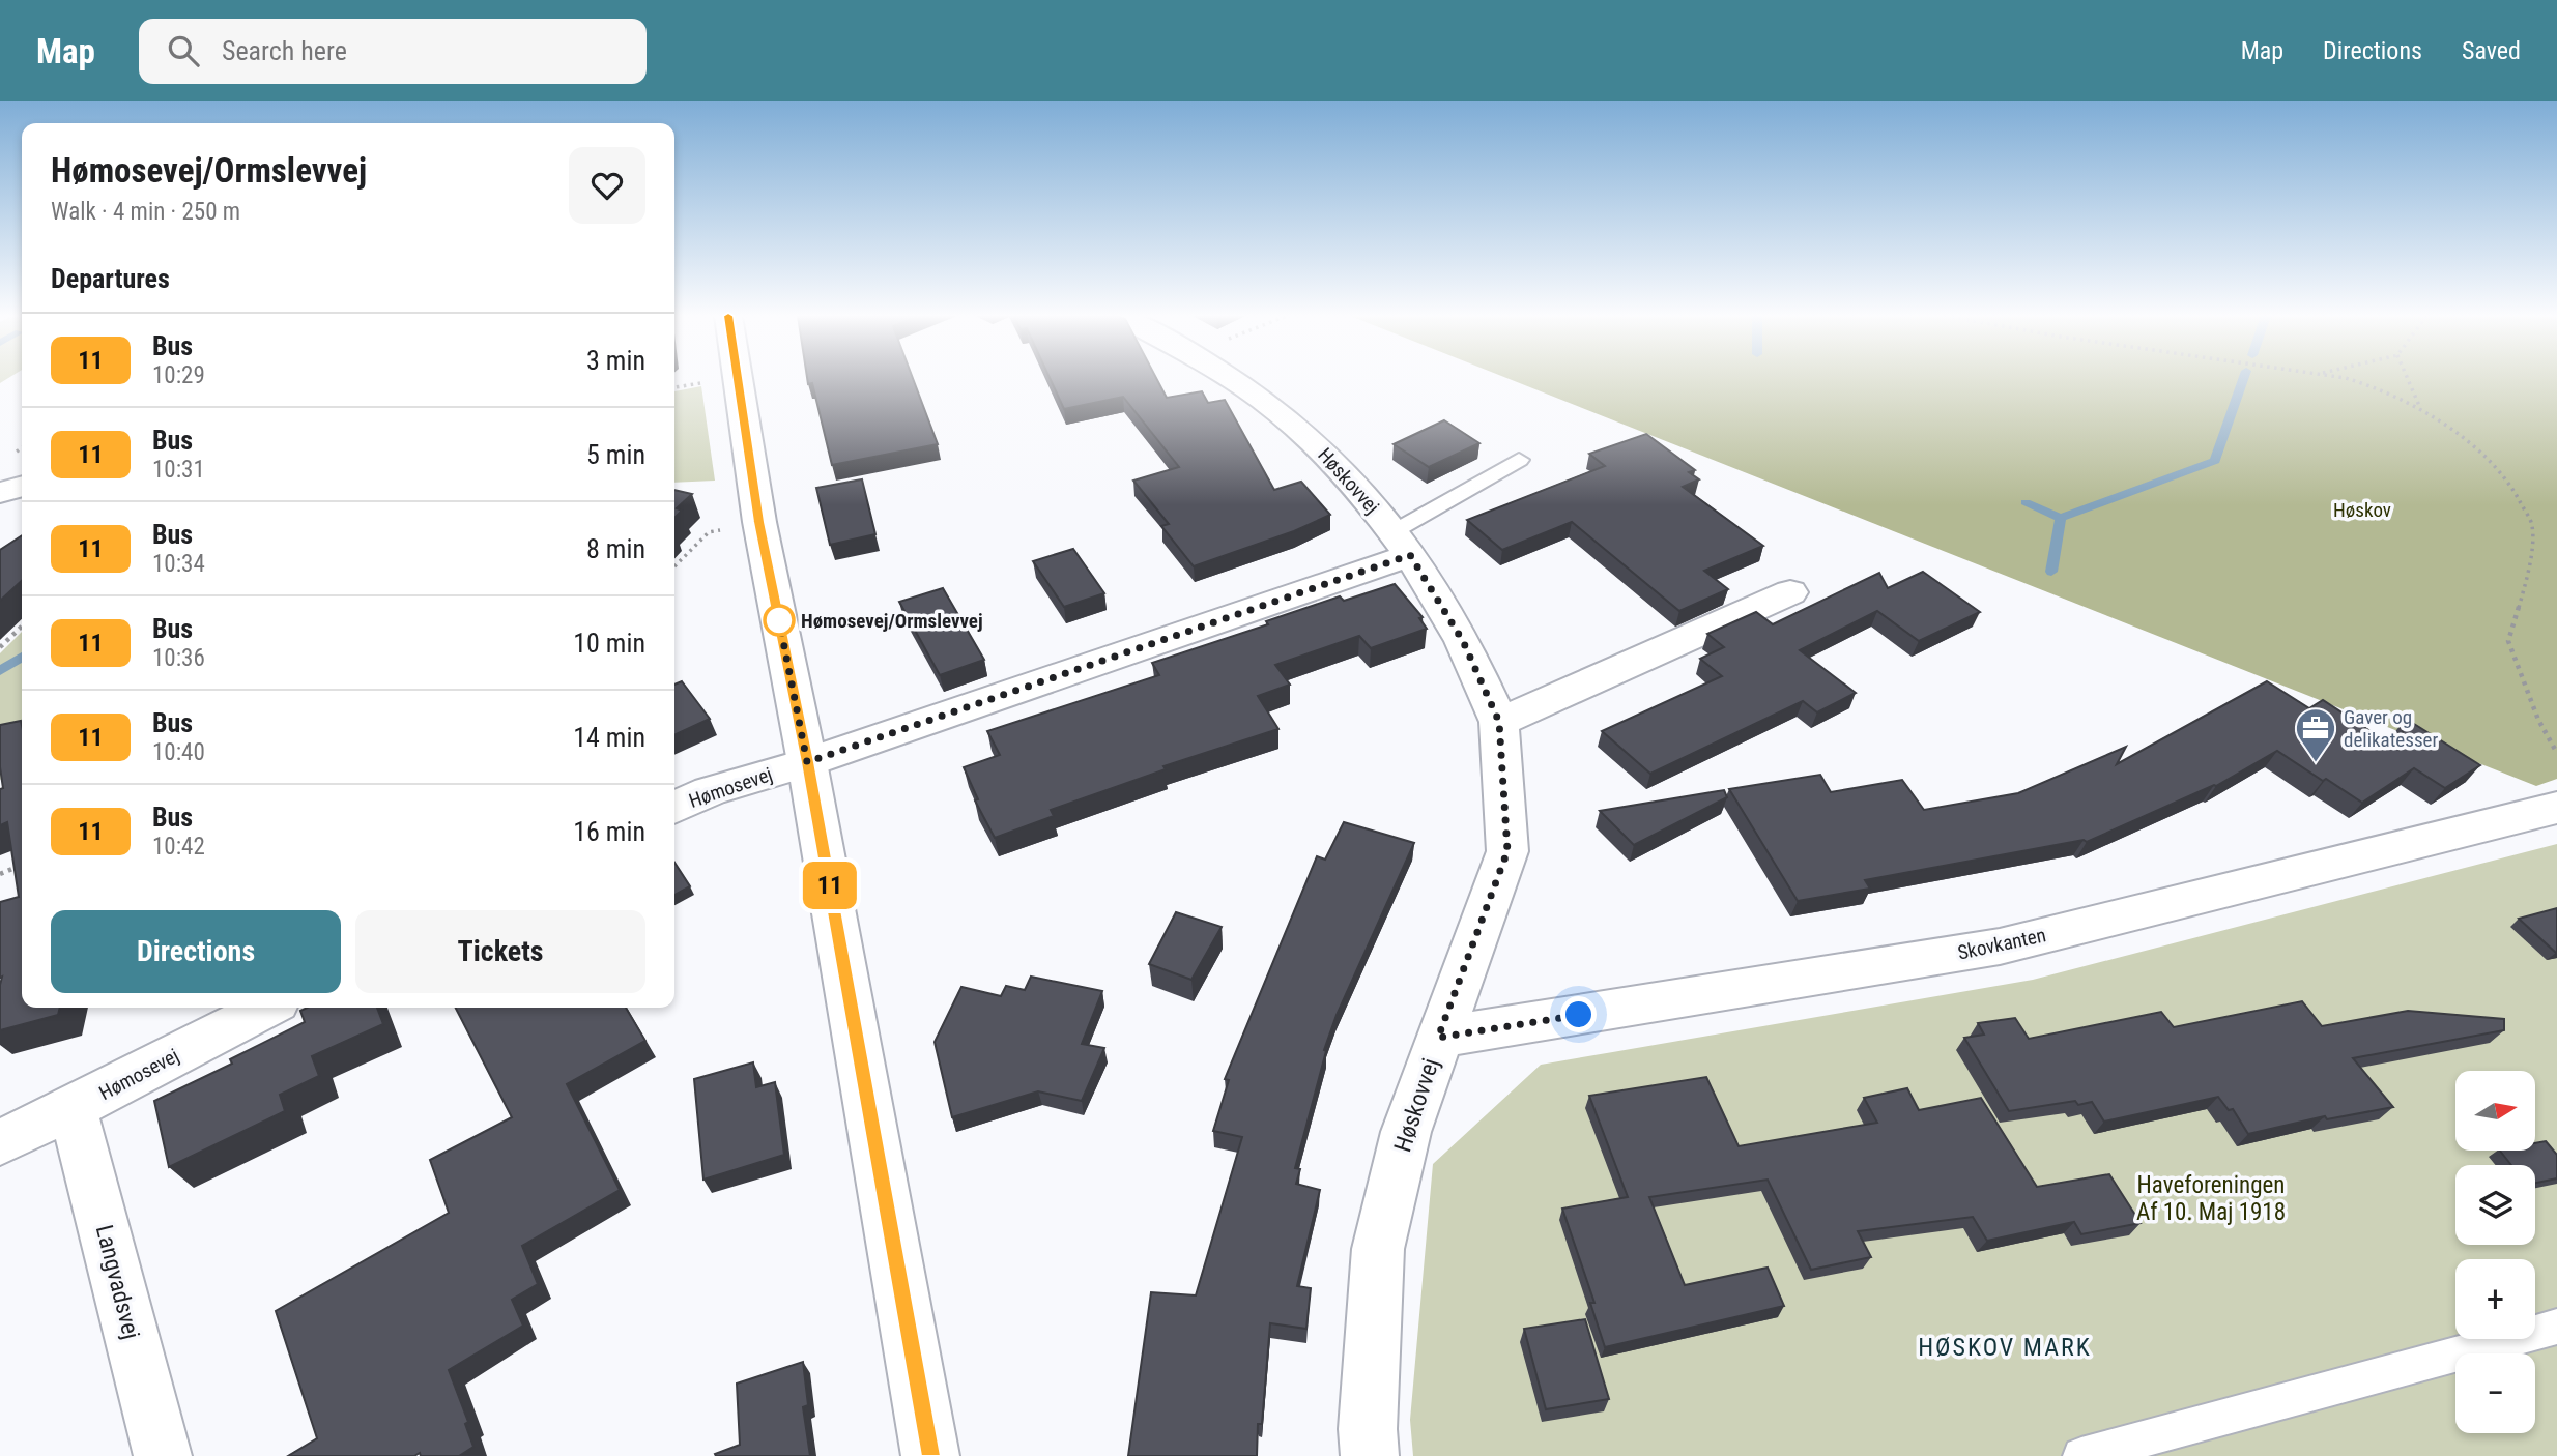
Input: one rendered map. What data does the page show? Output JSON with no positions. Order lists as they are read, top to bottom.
{
  "streets": {
    "street": [
      "Høskovvej",
      "Hømosevej",
      "Skovkanten",
      "Langvadsvej"
    ]
  },
  "crossings": [
    ["Høskovvej", "Hømosevej"],
    ["Høskovvej", "Skovkanten"],
    ["Hømosevej", "Langvadsvej"]
  ],
  "districts": ["HØSKOV MARK"],
  "parks": ["Høskov", "Haveforeningen Af 10. Maj 1918"],
  "places": {
    "other": ["Hømosevej/Ormslevvej"],
    "office": ["Gaver og delikatesser"]
  },
  "lines": ["bus line 11"],
  "north": "right",
  "page": {
    "header": "Map",
    "search": "Search here",
    "nav": ["Map", "Directions", "Saved"],
    "on_map": "11",
    "heading": [
      ["Hømosevej/Ormslevvej", "Walk · 4 min · 250 m"],
      "Departures"
    ],
    "list": [
      {
        "mark": "11",
        "name": "Bus",
        "note": "10:29",
        "value": "3 min"
      },
      {
        "mark": "11",
        "name": "Bus",
        "note": "10:31",
        "value": "5 min"
      },
      {
        "mark": "11",
        "name": "Bus",
        "note": "10:34",
        "value": "8 min"
      },
      {
        "mark": "11",
        "name": "Bus",
        "note": "10:36",
        "value": "10 min"
      },
      {
        "mark": "11",
        "name": "Bus",
        "note": "10:40",
        "value": "14 min"
      },
      {
        "mark": "11",
        "name": "Bus",
        "note": "10:42",
        "value": "16 min"
      }
    ],
    "buttons": ["Directions", "Tickets"],
    "map_buttons": ["+", "−"]
  }
}
